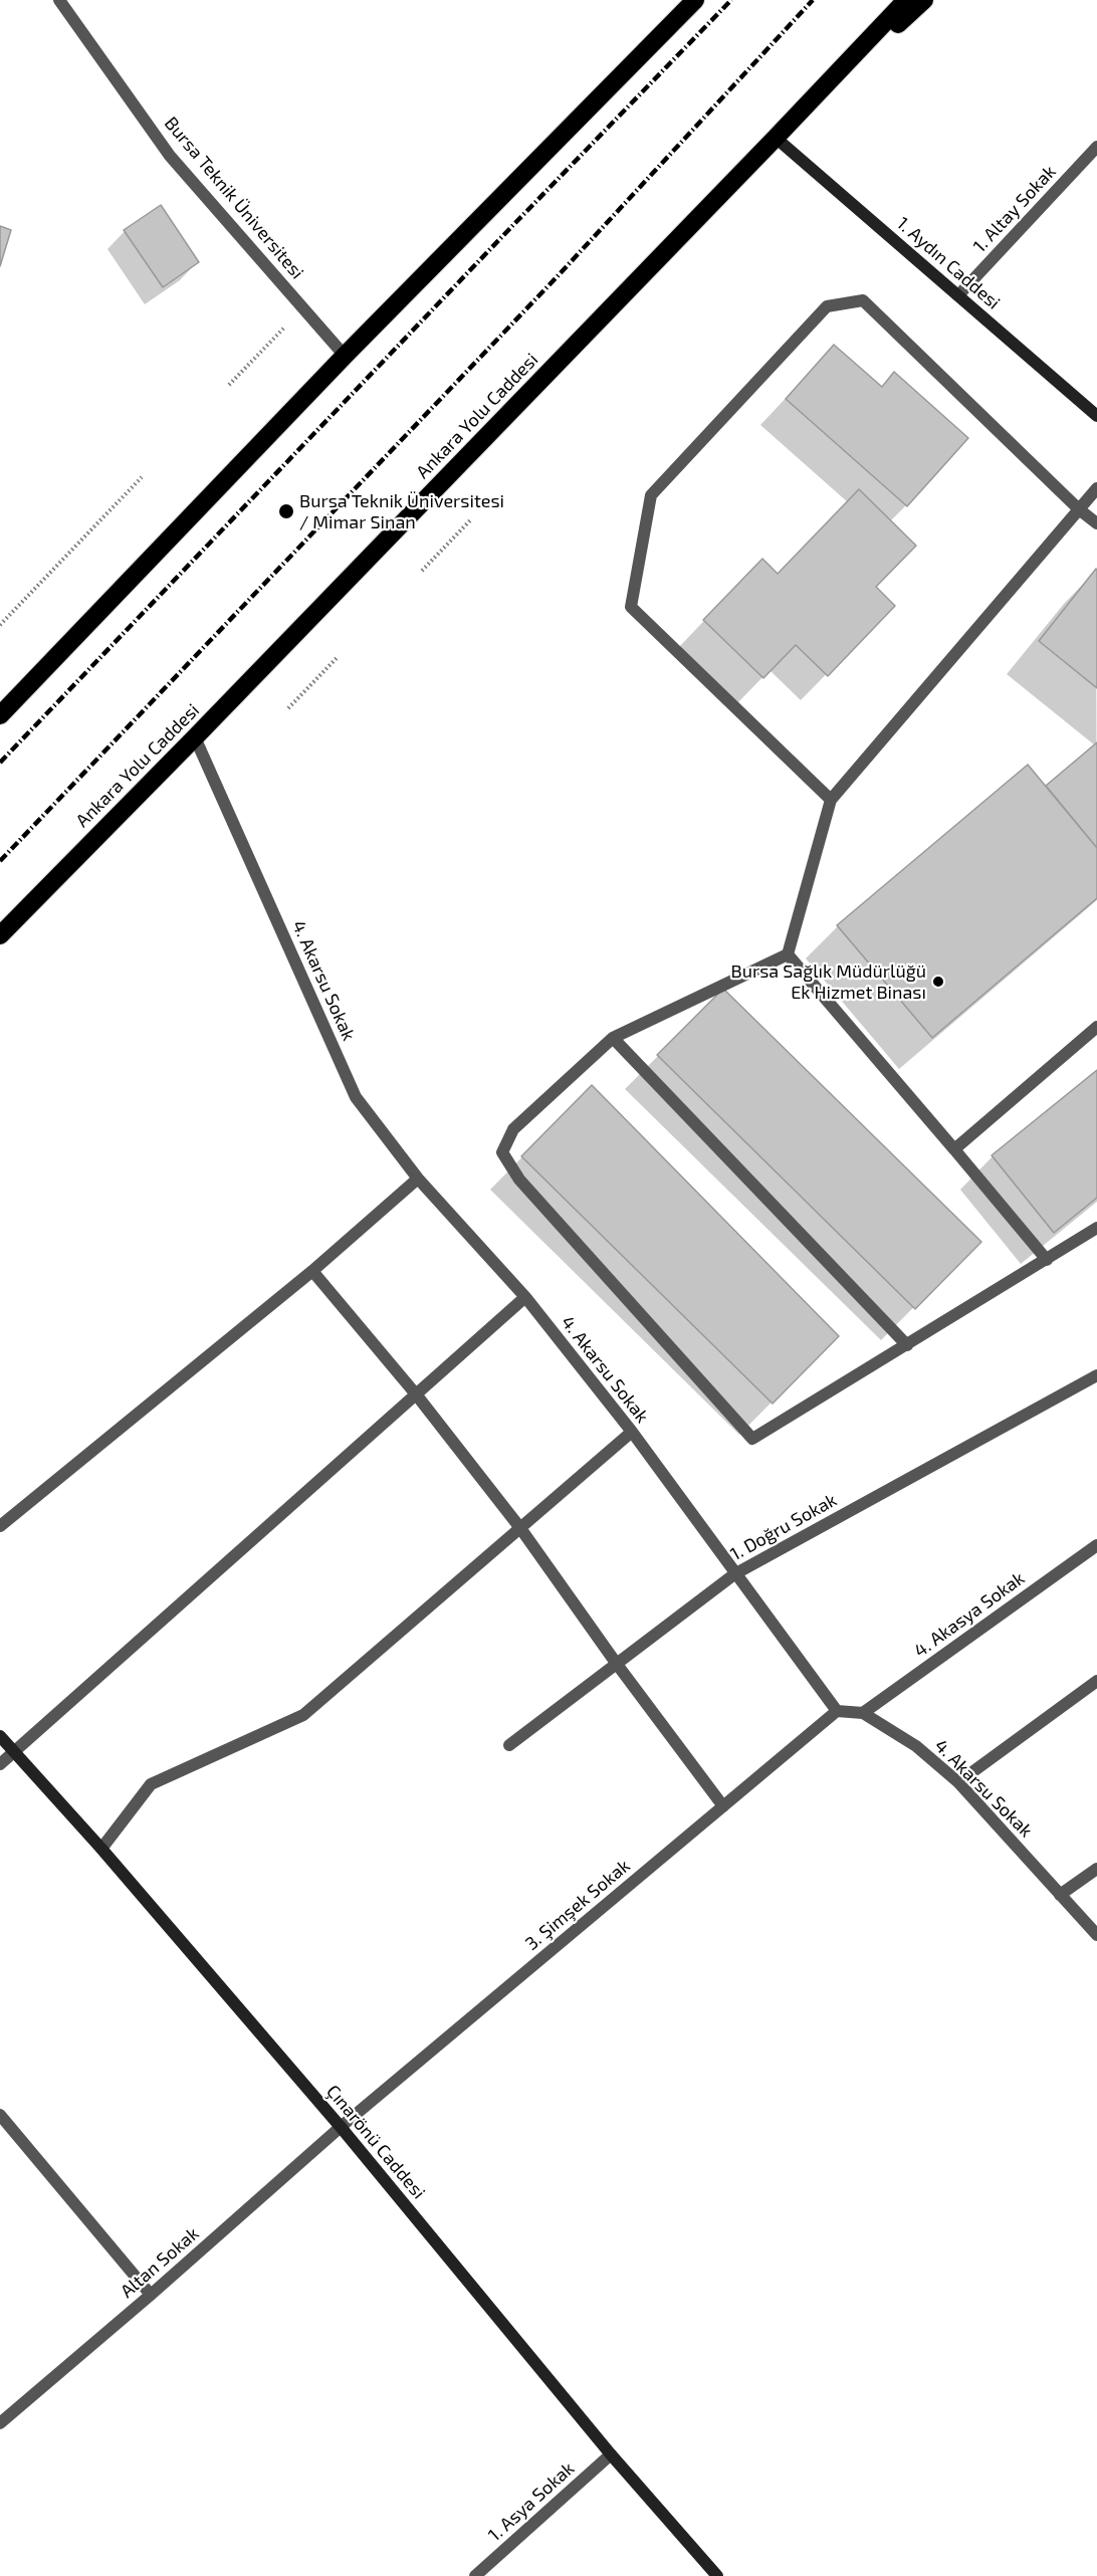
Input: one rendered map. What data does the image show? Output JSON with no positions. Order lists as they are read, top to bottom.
{
  "streets": {
    "highway": ["Ankara Yolu Caddesi"],
    "main road": ["1. Aydın Caddesi", "Çınarönü Caddesi"],
    "street": [
      "Bursa Teknik Üniversitesi",
      "1. Altay Sokak",
      "4. Akarsu Sokak",
      "1. Doğru Sokak",
      "4. Akasya Sokak",
      "3. Şimşek Sokak",
      "Altan Sokak",
      "1. Asya Sokak"
    ]
  },
  "crossings": [
    ["1. Altay Sokak", "1. Aydın Caddesi"],
    ["1. Aydın Caddesi", "Ankara Yolu Caddesi"],
    ["Ankara Yolu Caddesi", "4. Akarsu Sokak"],
    ["4. Akarsu Sokak", "1. Doğru Sokak"],
    ["4. Akarsu Sokak", "4. Akasya Sokak"],
    ["4. Akarsu Sokak", "3. Şimşek Sokak"],
    ["3. Şimşek Sokak", "Çınarönü Caddesi"],
    ["3. Şimşek Sokak", "Altan Sokak"],
    ["Çınarönü Caddesi", "Altan Sokak"],
    ["Çınarönü Caddesi", "1. Asya Sokak"]
  ],
  "places": ["Bursa Teknik Üniversitesi / Mimar Sinan", "Bursa Sağlık Müdürlüğü Ek Hizmet Binası"]
}
